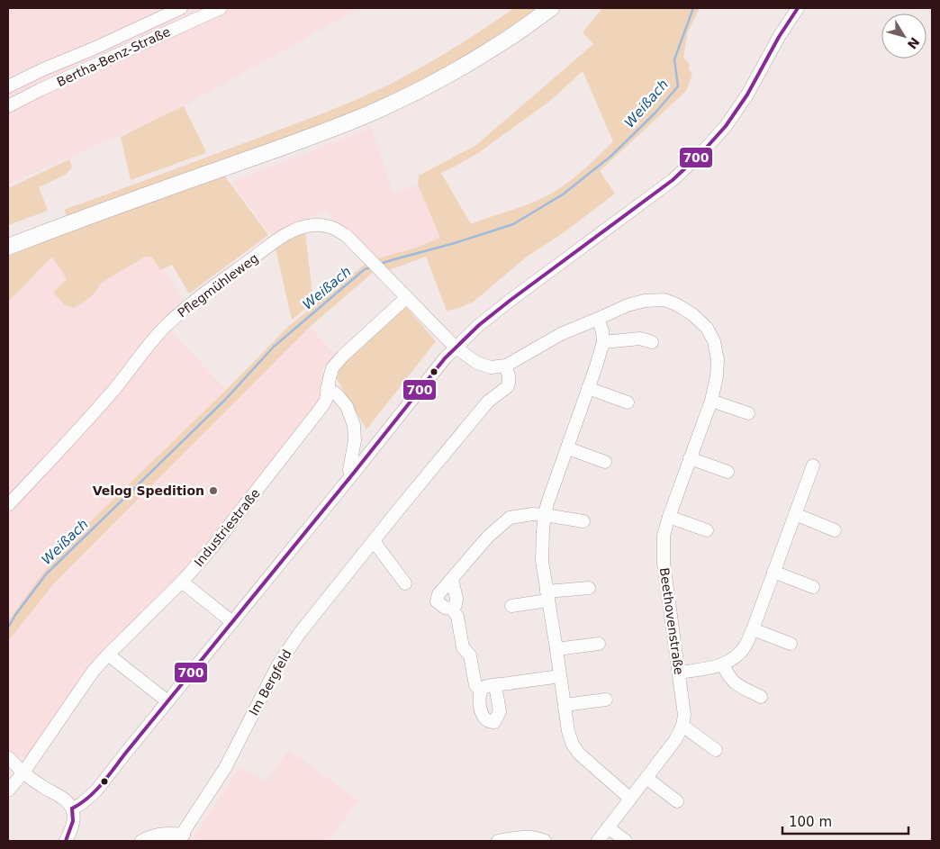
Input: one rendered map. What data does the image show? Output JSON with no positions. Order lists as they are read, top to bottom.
{
  "streets": {
    "street": [
      "Bertha-Benz-Straße",
      "Pflegmühleweg",
      "Industriestraße",
      "Beethovenstraße",
      "Im Bergfeld"
    ]
  },
  "crossings": [
    ["Pflegmühleweg", "Industriestraße"],
    ["Beethovenstraße", "Im Bergfeld"]
  ],
  "water": ["Weißach"],
  "places": ["Velog Spedition"],
  "lines": ["transit line 700"],
  "scale_bar": "100 m",
  "north": "bottom right"
}
